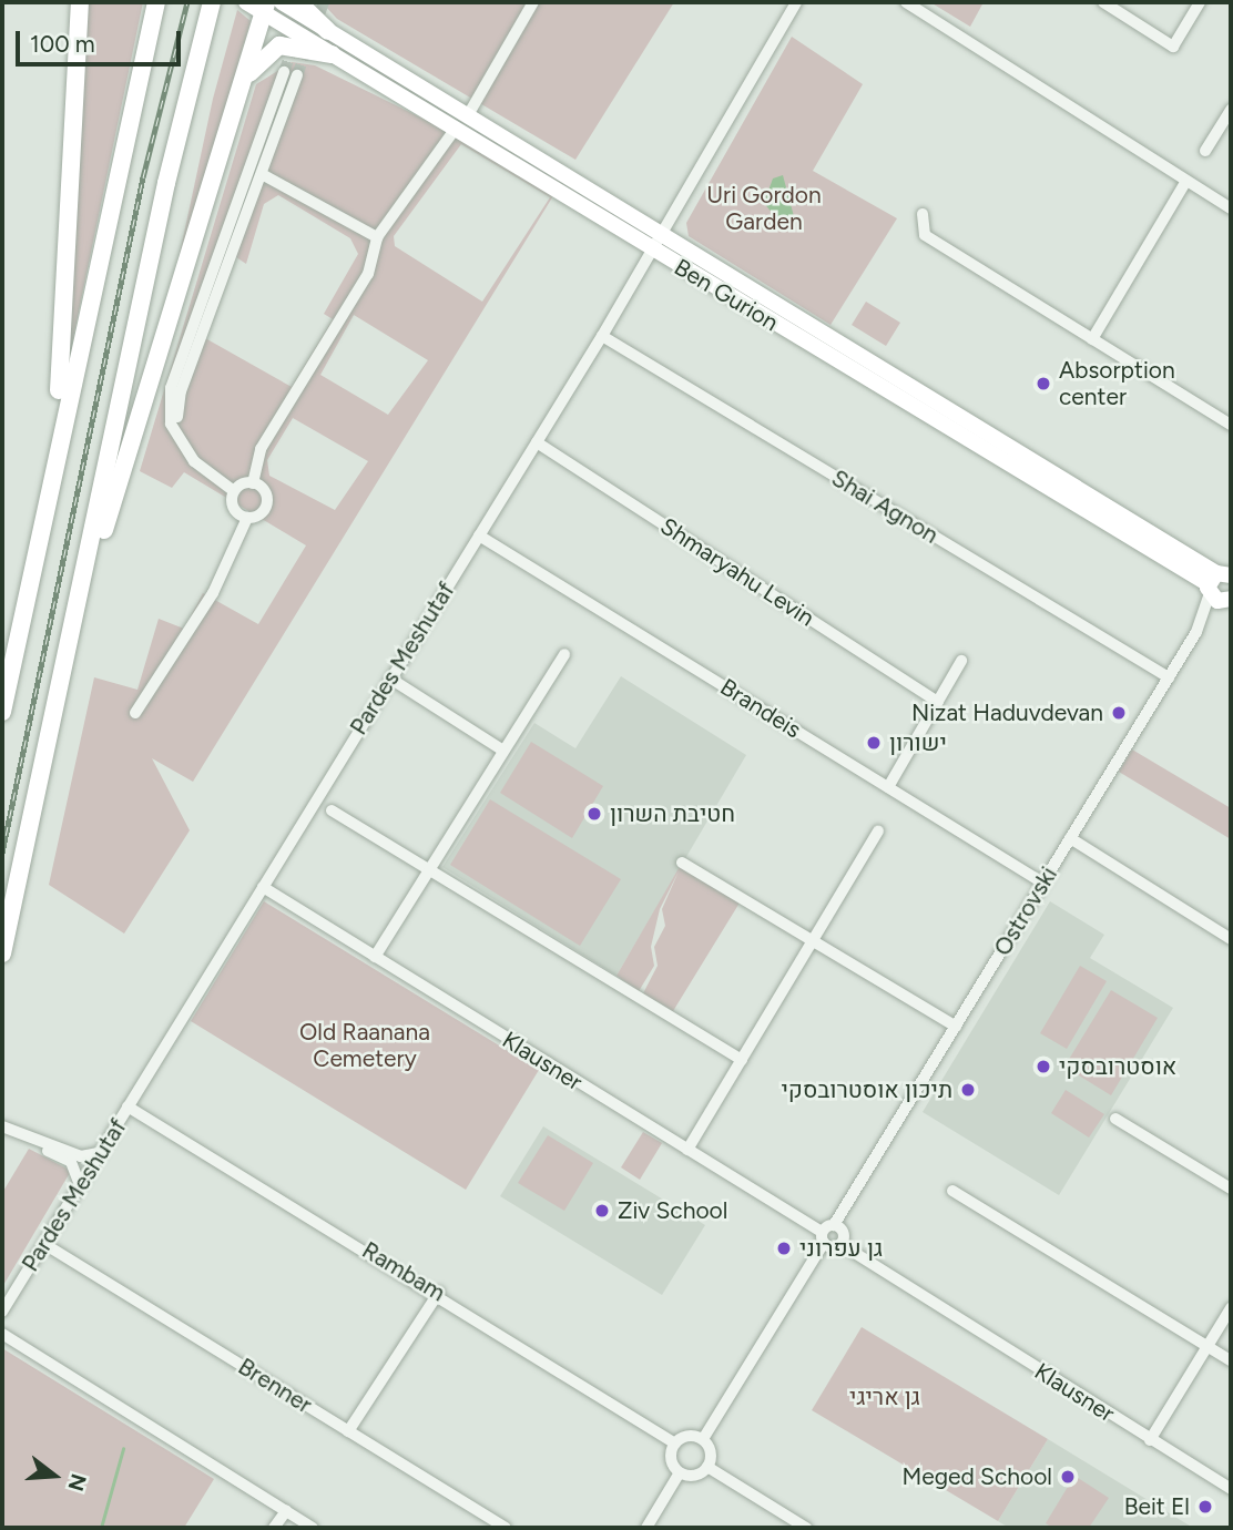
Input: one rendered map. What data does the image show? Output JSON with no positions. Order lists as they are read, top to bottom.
{
  "streets": {
    "main road": ["Ben Gurion"],
    "street": [
      "Shai Agnon",
      "Shmaryahu Levin",
      "Pardes Meshutaf",
      "Brandeis",
      "Ostrovski",
      "Klausner",
      "Rambam",
      "Brenner"
    ]
  },
  "crossings": [
    ["Ben Gurion", "Pardes Meshutaf"],
    ["Ben Gurion", "Ostrovski"],
    ["Shai Agnon", "Pardes Meshutaf"],
    ["Shai Agnon", "Ostrovski"],
    ["Shmaryahu Levin", "Pardes Meshutaf"],
    ["Pardes Meshutaf", "Brandeis"],
    ["Pardes Meshutaf", "Klausner"],
    ["Pardes Meshutaf", "Rambam"],
    ["Pardes Meshutaf", "Brenner"],
    ["Brandeis", "Ostrovski"]
  ],
  "parks": ["Uri Gordon Garden", "Old Raanana Cemetery", "גן אריגי"],
  "places": [
    "Absorption center",
    "Nizat Haduvdevan",
    "ישורון",
    "חטיבת השרון",
    "אוסטרובסקי",
    "תיכון אוסטרובסקי",
    "Ziv School",
    "גן עפרוני",
    "Meged School",
    "Beit El"
  ],
  "scale_bar": "100 m",
  "north": "right"
}
